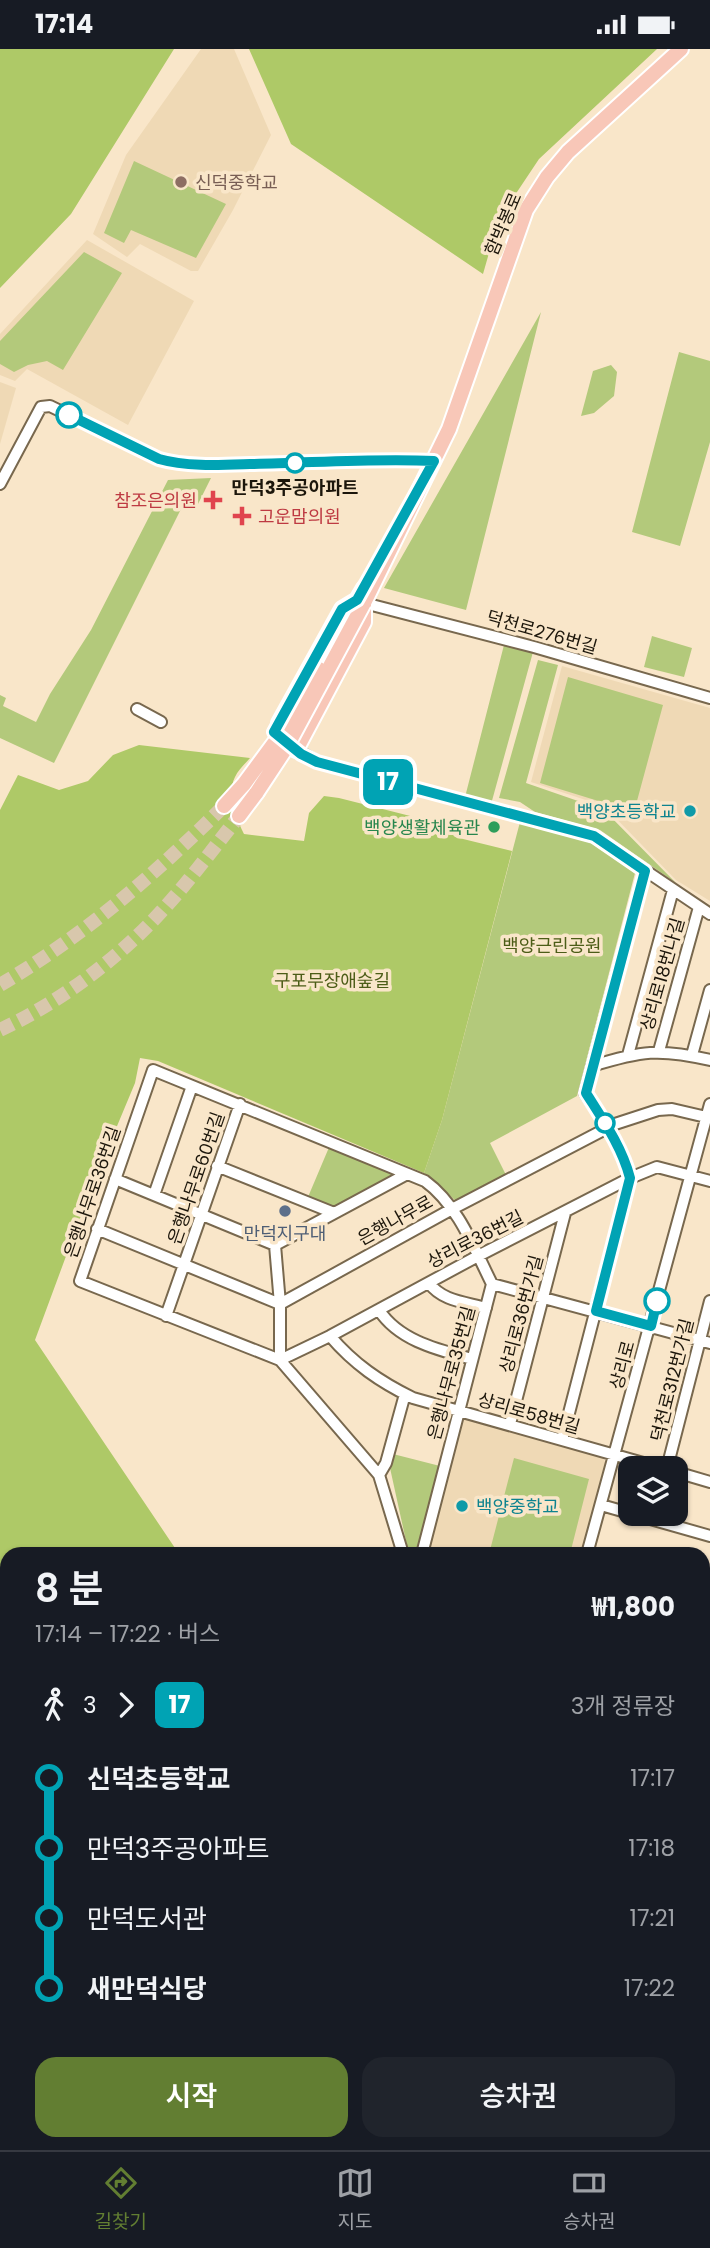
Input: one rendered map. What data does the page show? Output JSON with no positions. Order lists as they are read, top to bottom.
{
  "streets": {
    "main road": ["함박봉로"],
    "street": [
      "덕천로276번길",
      "상리로18번나길",
      "은행나무로60번길",
      "은행나무로36번길",
      "은행나무로",
      "상리로36번길",
      "상리로36번가길",
      "상리로",
      "은행나무로35번길",
      "덕천로312번가길",
      "상리로58번길"
    ]
  },
  "crossings": [
    ["함박봉로", "덕천로276번길"],
    ["은행나무로60번길", "은행나무로36번길"],
    ["은행나무로36번길", "은행나무로"],
    ["은행나무로36번길", "상리로36번길"],
    ["은행나무로", "상리로"],
    ["상리로36번길", "상리로36번가길"],
    ["상리로36번길", "상리로"],
    ["상리로36번길", "상리로58번길"],
    ["상리로36번가길", "상리로58번길"],
    ["상리로", "상리로58번길"],
    ["은행나무로35번길", "상리로58번길"]
  ],
  "parks": ["백양근린공원", "구포무장애숲길"],
  "places": {
    "other": [
      "신덕중학교",
      "만덕3주공아파트",
      "백양초등학교",
      "백양생활체육관",
      "만덕지구대",
      "백양중학교"
    ],
    "health": ["참조은의원", "고운맘의원"]
  },
  "lines": ["bus line 17"],
  "page": {
    "status": "17:14",
    "on_map": "17",
    "heading": ["8 분", "17:14 – 17:22 · 버스", "₩1,800"],
    "legs": ["3", "17", "3개 정류장"],
    "list": [
      {
        "name": "신덕초등학교",
        "value": "17:17"
      },
      {
        "name": "만덕3주공아파트",
        "value": "17:18"
      },
      {
        "name": "만덕도서관",
        "value": "17:21"
      },
      {
        "name": "새만덕식당",
        "value": "17:22"
      }
    ],
    "buttons": ["시작", "승차권"],
    "tabs": ["길찾기", "지도", "승차권"]
  }
}
